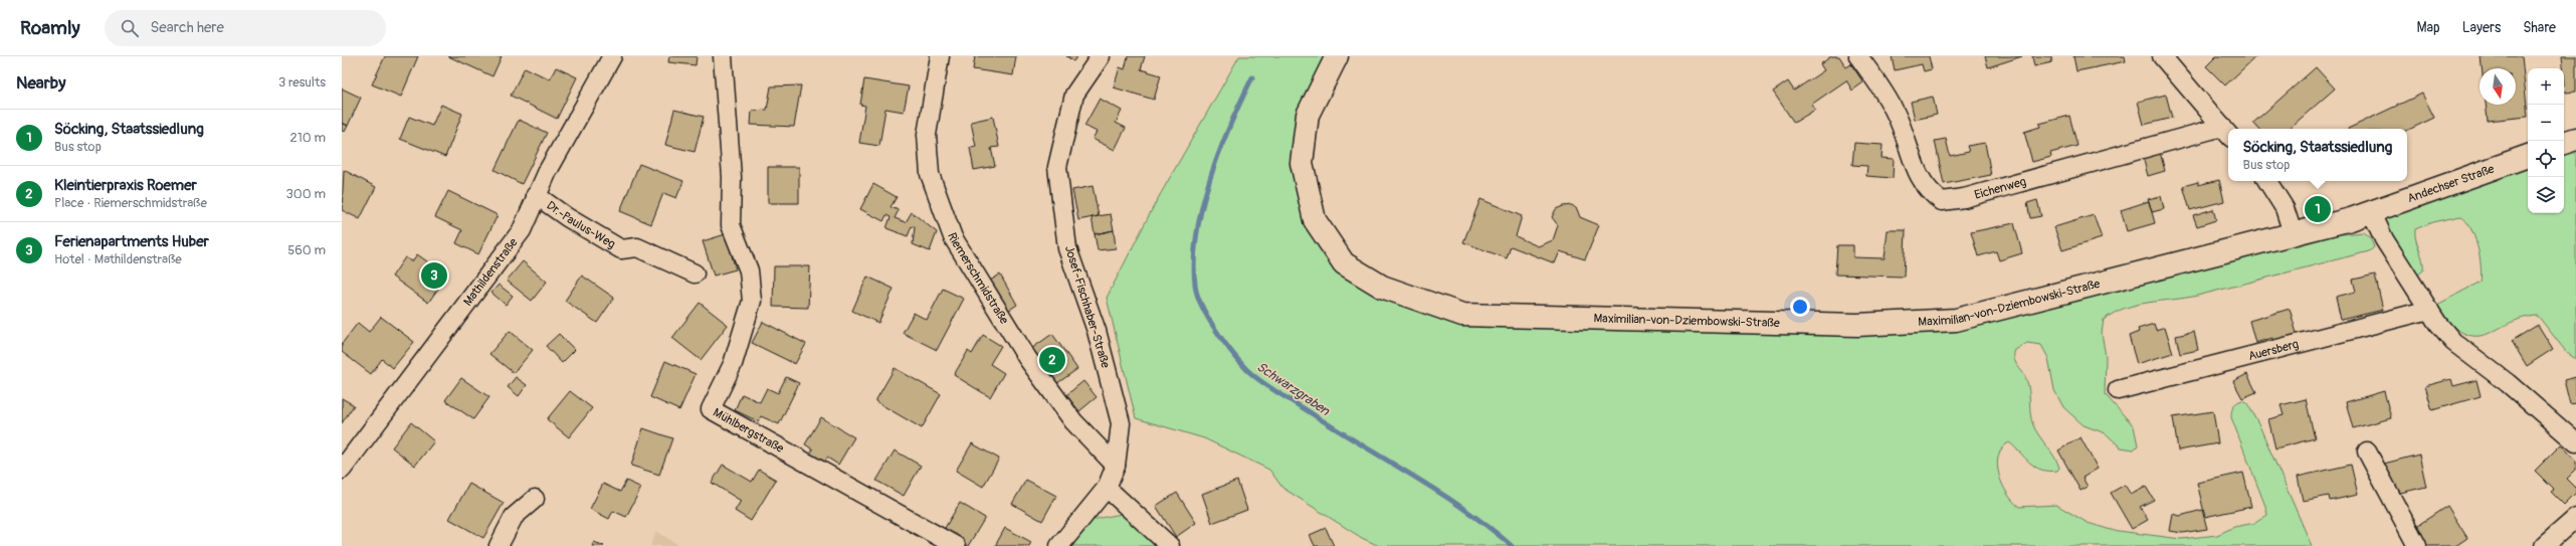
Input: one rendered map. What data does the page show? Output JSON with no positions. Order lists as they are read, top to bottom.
{
  "streets": {
    "street": [
      "Andechser Straße",
      "Eichenweg",
      "Dr.-Paulus-Weg",
      "Mathildenstraße",
      "Riemerschmidstraße",
      "Maximilian-von-Dziembowski-Straße",
      "Josef-Fischhaber-Straße",
      "Auersberg",
      "Mühlbergstraße"
    ]
  },
  "crossings": [
    ["Andechser Straße", "Maximilian-von-Dziembowski-Straße"],
    ["Dr.-Paulus-Weg", "Mathildenstraße"],
    ["Riemerschmidstraße", "Josef-Fischhaber-Straße"]
  ],
  "water": ["Schwarzgraben"],
  "north": "bottom",
  "page": {
    "header": "Roamly",
    "search": "Search here",
    "nav": ["Map", "Layers", "Share"],
    "heading": ["Nearby", "3 results"],
    "map_buttons": ["+", "−"],
    "list": [
      {
        "mark": "1",
        "name": "Söcking, Staatssiedlung",
        "note": "Bus stop",
        "value": "210 m"
      },
      {
        "mark": "2",
        "name": "Kleintierpraxis Roemer",
        "note": "Place · Riemerschmidstraße",
        "value": "300 m"
      },
      {
        "mark": "3",
        "name": "Ferienapartments Huber",
        "note": "Hotel · Mathildenstraße",
        "value": "560 m"
      }
    ],
    "popup": ["Söcking, Staatssiedlung", "Bus stop"],
    "pins": ["1", "3", "2"]
  }
}
